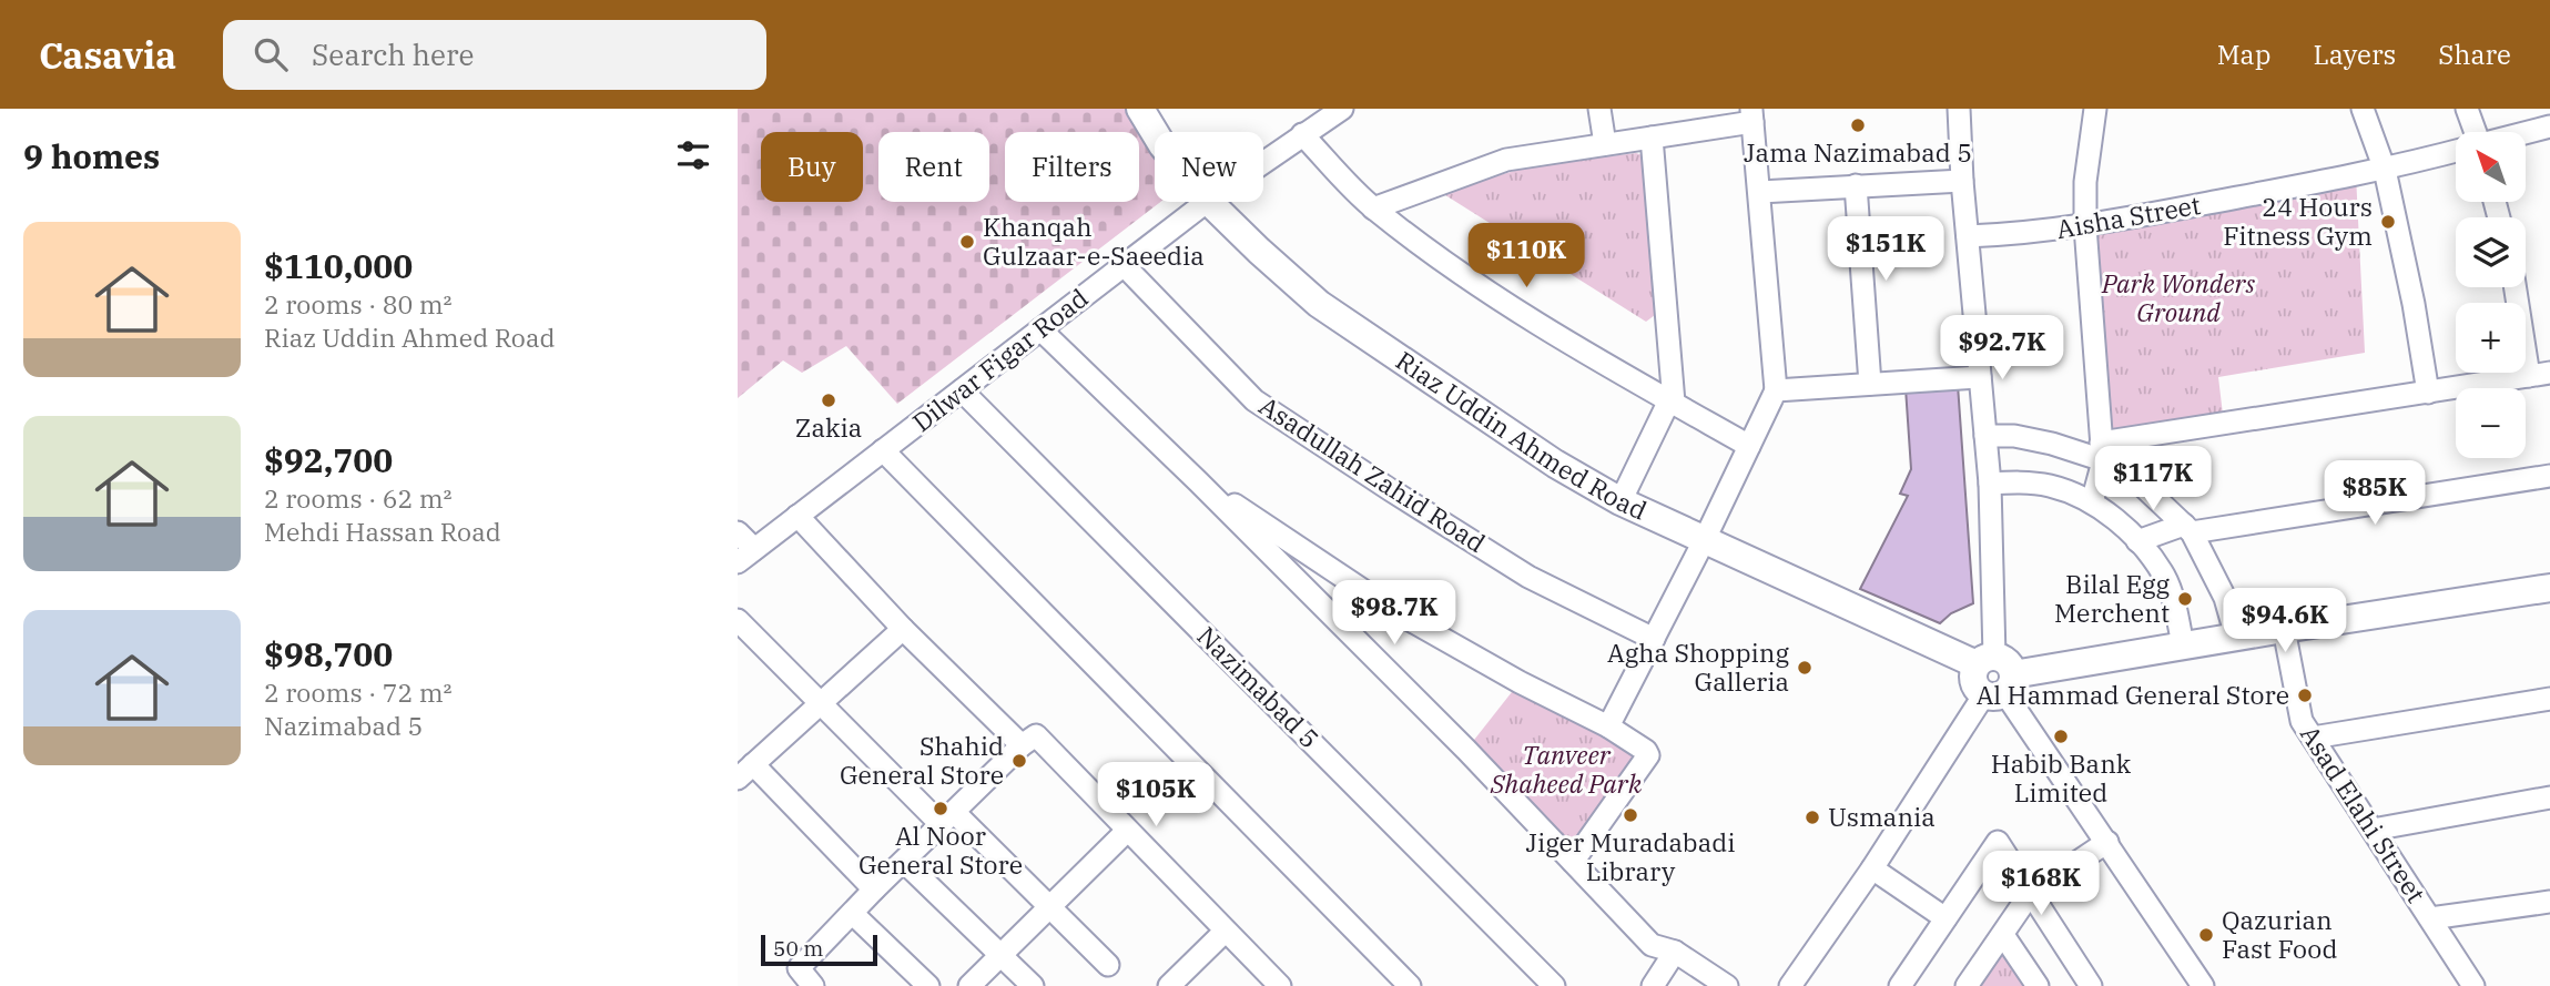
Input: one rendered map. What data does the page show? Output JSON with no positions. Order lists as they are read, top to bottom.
{
  "streets": {
    "main road": ["Riaz Uddin Ahmed Road"],
    "street": [
      "Aisha Street",
      "Dilwar Figar Road",
      "Asadullah Zahid Road",
      "Nazimabad 5",
      "Asad Elahi Street"
    ]
  },
  "crossings": [
    ["Dilwar Figar Road", "Asadullah Zahid Road"],
    ["Dilwar Figar Road", "Nazimabad 5"]
  ],
  "parks": ["Park Wonders Ground", "Tanveer Shaheed Park"],
  "places": [
    "Jama Nazimabad 5",
    "24 Hours Fitness Gym",
    "Khanqah Gulzaar-e-Saeedia",
    "Zakia",
    "Bilal Egg Merchent",
    "Agha Shopping Galleria",
    "Al Hammad General Store",
    "Habib Bank Limited",
    "Shahid General Store",
    "Al Noor General Store",
    "Jiger Muradabadi Library",
    "Usmania",
    "Qazurian Fast Food"
  ],
  "scale_bar": "50 m",
  "north": "top left",
  "page": {
    "header": "Casavia",
    "search": "Search here",
    "nav": ["Map", "Layers", "Share"],
    "heading": "9 homes",
    "map_buttons": ["+", "−"],
    "chip": [
      "Buy",
      "Rent",
      "Filters",
      "New"
    ],
    "list": [
      {
        "name": "$110,000",
        "note": "2 rooms · 80 m² · Riaz Uddin Ahmed Road"
      },
      {
        "name": "$92,700",
        "note": "2 rooms · 62 m² · Mehdi Hassan Road"
      },
      {
        "name": "$98,700",
        "note": "2 rooms · 72 m² · Nazimabad 5"
      }
    ],
    "price": [
      "$151K",
      "$110K",
      "$92.7K",
      "$117K",
      "$85K",
      "$98.7K",
      "$94.6K",
      "$105K",
      "$168K"
    ],
    "scale": "50 m"
  }
}
